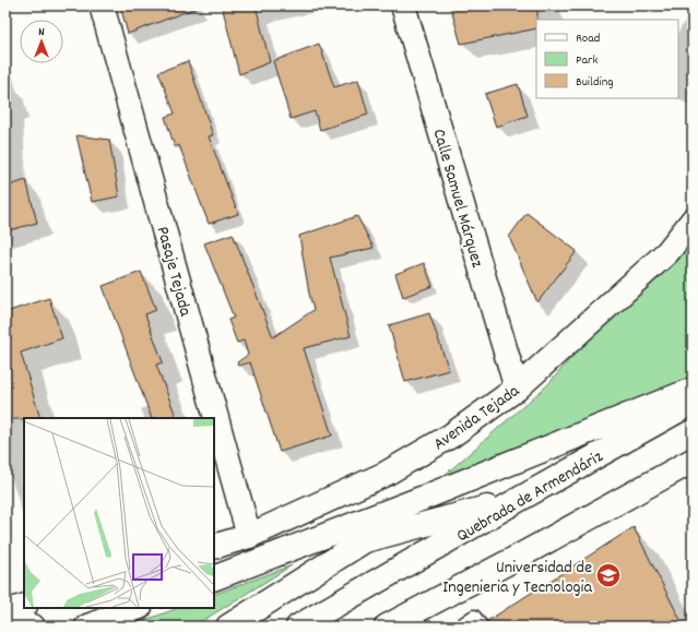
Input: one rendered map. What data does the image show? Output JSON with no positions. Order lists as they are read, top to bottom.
{
  "streets": {
    "main road": [
      "Calle Samuel Márquez",
      "Pasaje Tejada",
      "Avenida Tejada",
      "Quebrada de Armendáriz"
    ]
  },
  "crossings": [
    ["Calle Samuel Márquez", "Avenida Tejada"],
    ["Pasaje Tejada", "Avenida Tejada"]
  ],
  "places": {
    "school or university": ["Universidad de Ingenieria y Tecnologia"]
  },
  "legend": ["Road", "Park", "Building"],
  "north": "top"
}
